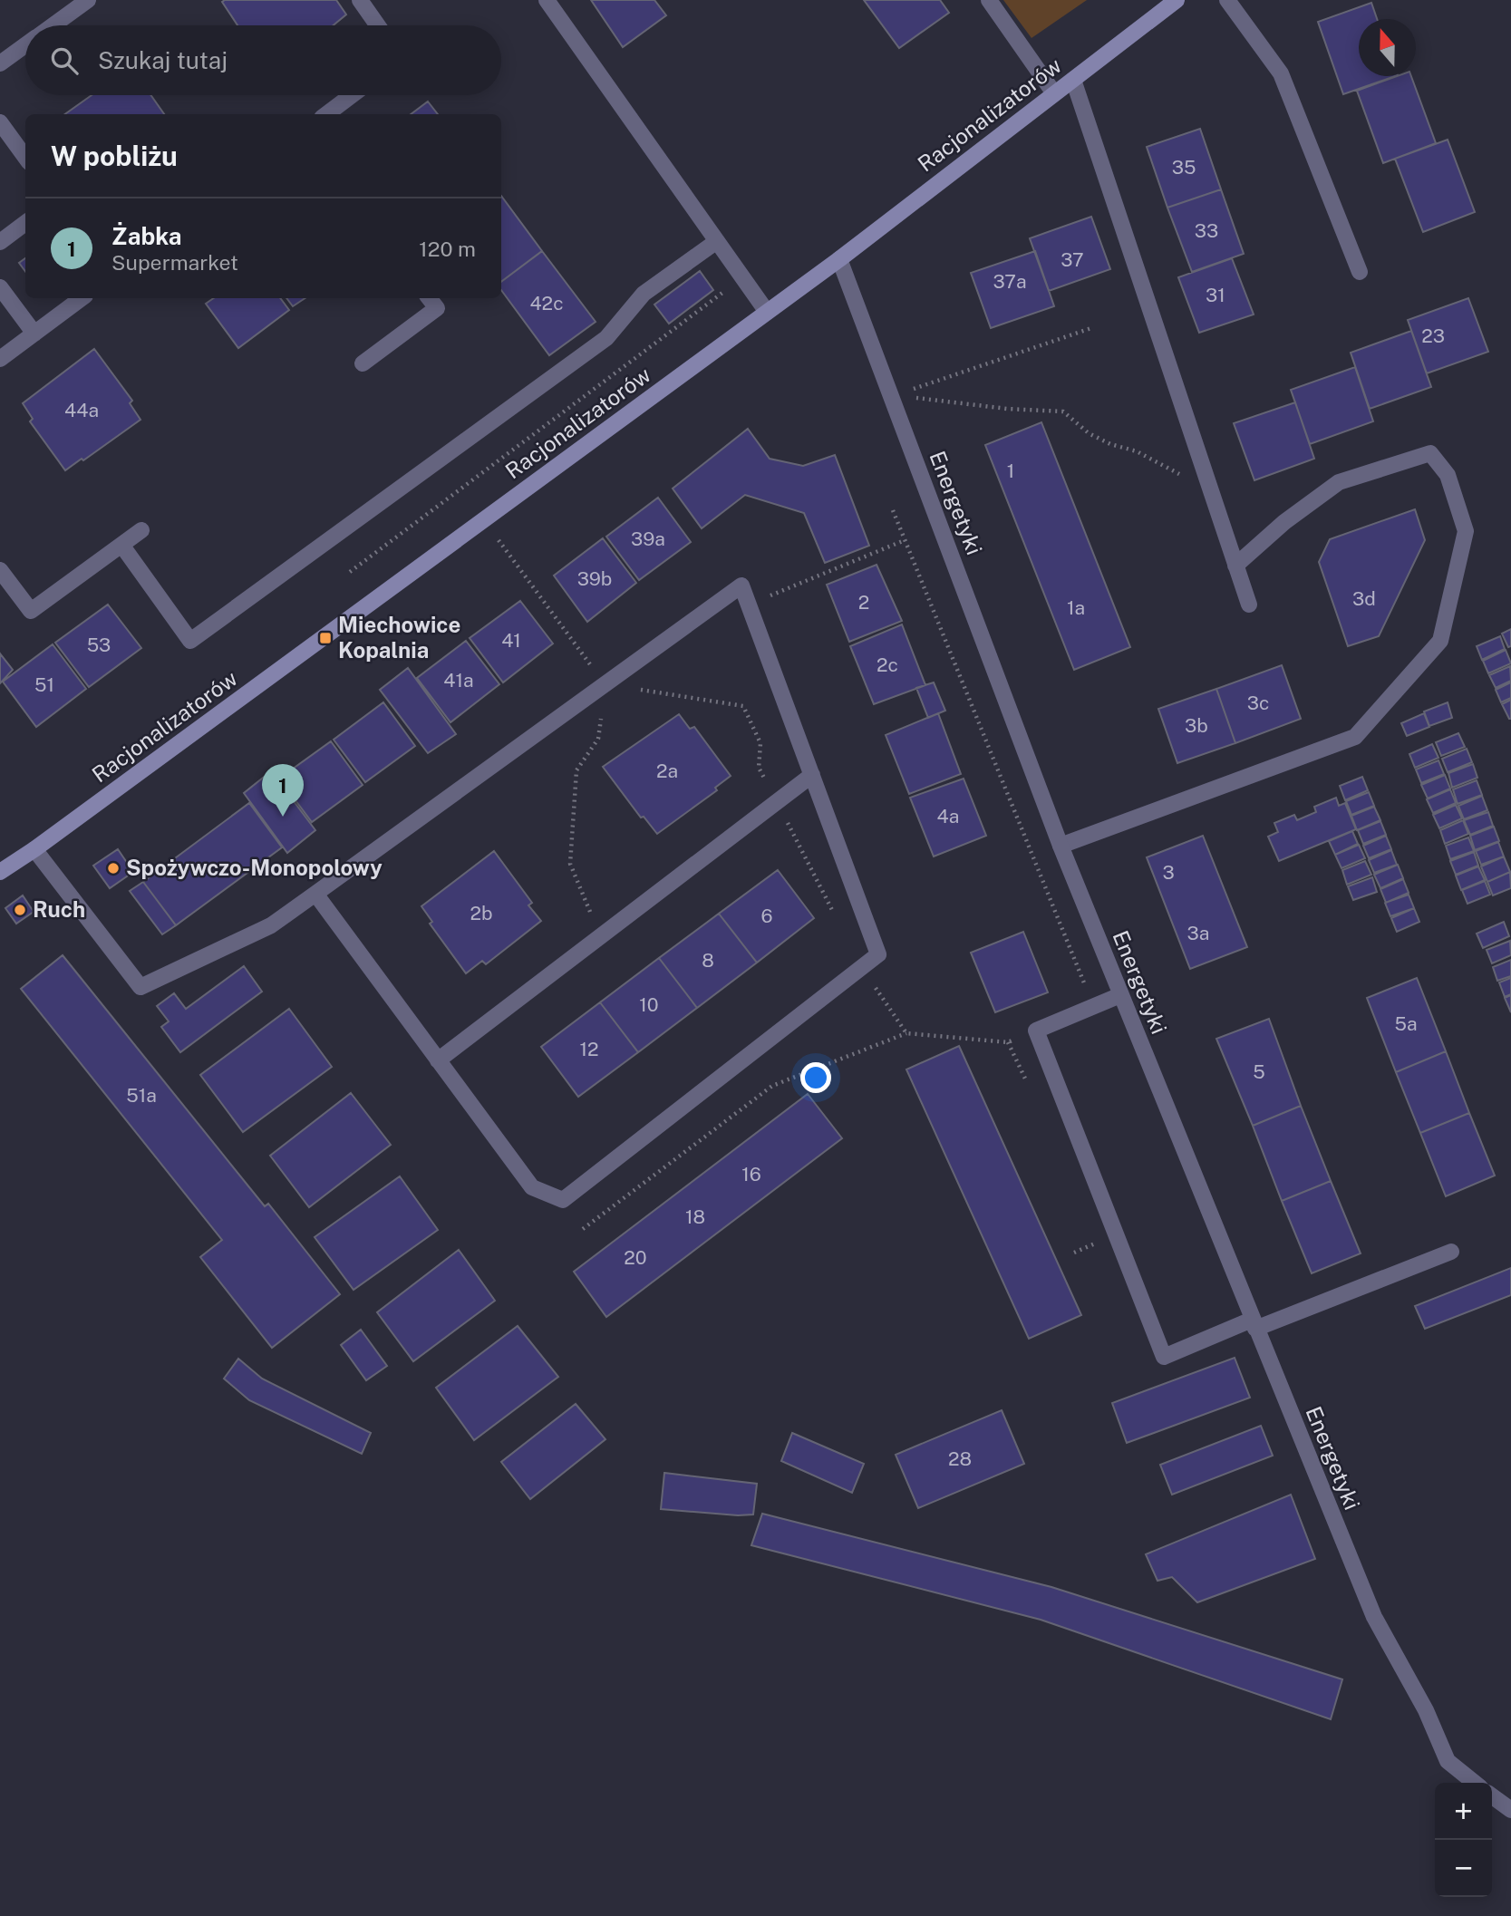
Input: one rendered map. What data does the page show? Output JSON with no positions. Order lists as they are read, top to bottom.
{
  "streets": {
    "street": ["Racjonalizatorów", "Energetyki"]
  },
  "crossings": [
    ["Racjonalizatorów", "Energetyki"]
  ],
  "places": {
    "transit": ["Miechowice Kopalnia"],
    "other": ["Spożywczo-Monopolowy", "Ruch"]
  },
  "house_numbers": [
    "35",
    "33",
    "37",
    "37a",
    "31",
    "42c",
    "23",
    "44a",
    "1",
    "39a",
    "39b",
    "3d",
    "2",
    "1a",
    "41",
    "53",
    "2c",
    "41a",
    "51",
    "3c",
    "3b",
    "2a",
    "4a",
    "3",
    "2b",
    "6",
    "3a",
    "8",
    "10",
    "5a",
    "12",
    "5",
    "51a",
    "16",
    "18",
    "20",
    "28"
  ],
  "north": "top",
  "page": {
    "search": "Szukaj tutaj",
    "heading": "W pobliżu",
    "list": [
      {
        "mark": "1",
        "name": "Żabka",
        "note": "Supermarket",
        "value": "120 m"
      }
    ],
    "pins": "1",
    "map_buttons": ["+", "−"]
  }
}
